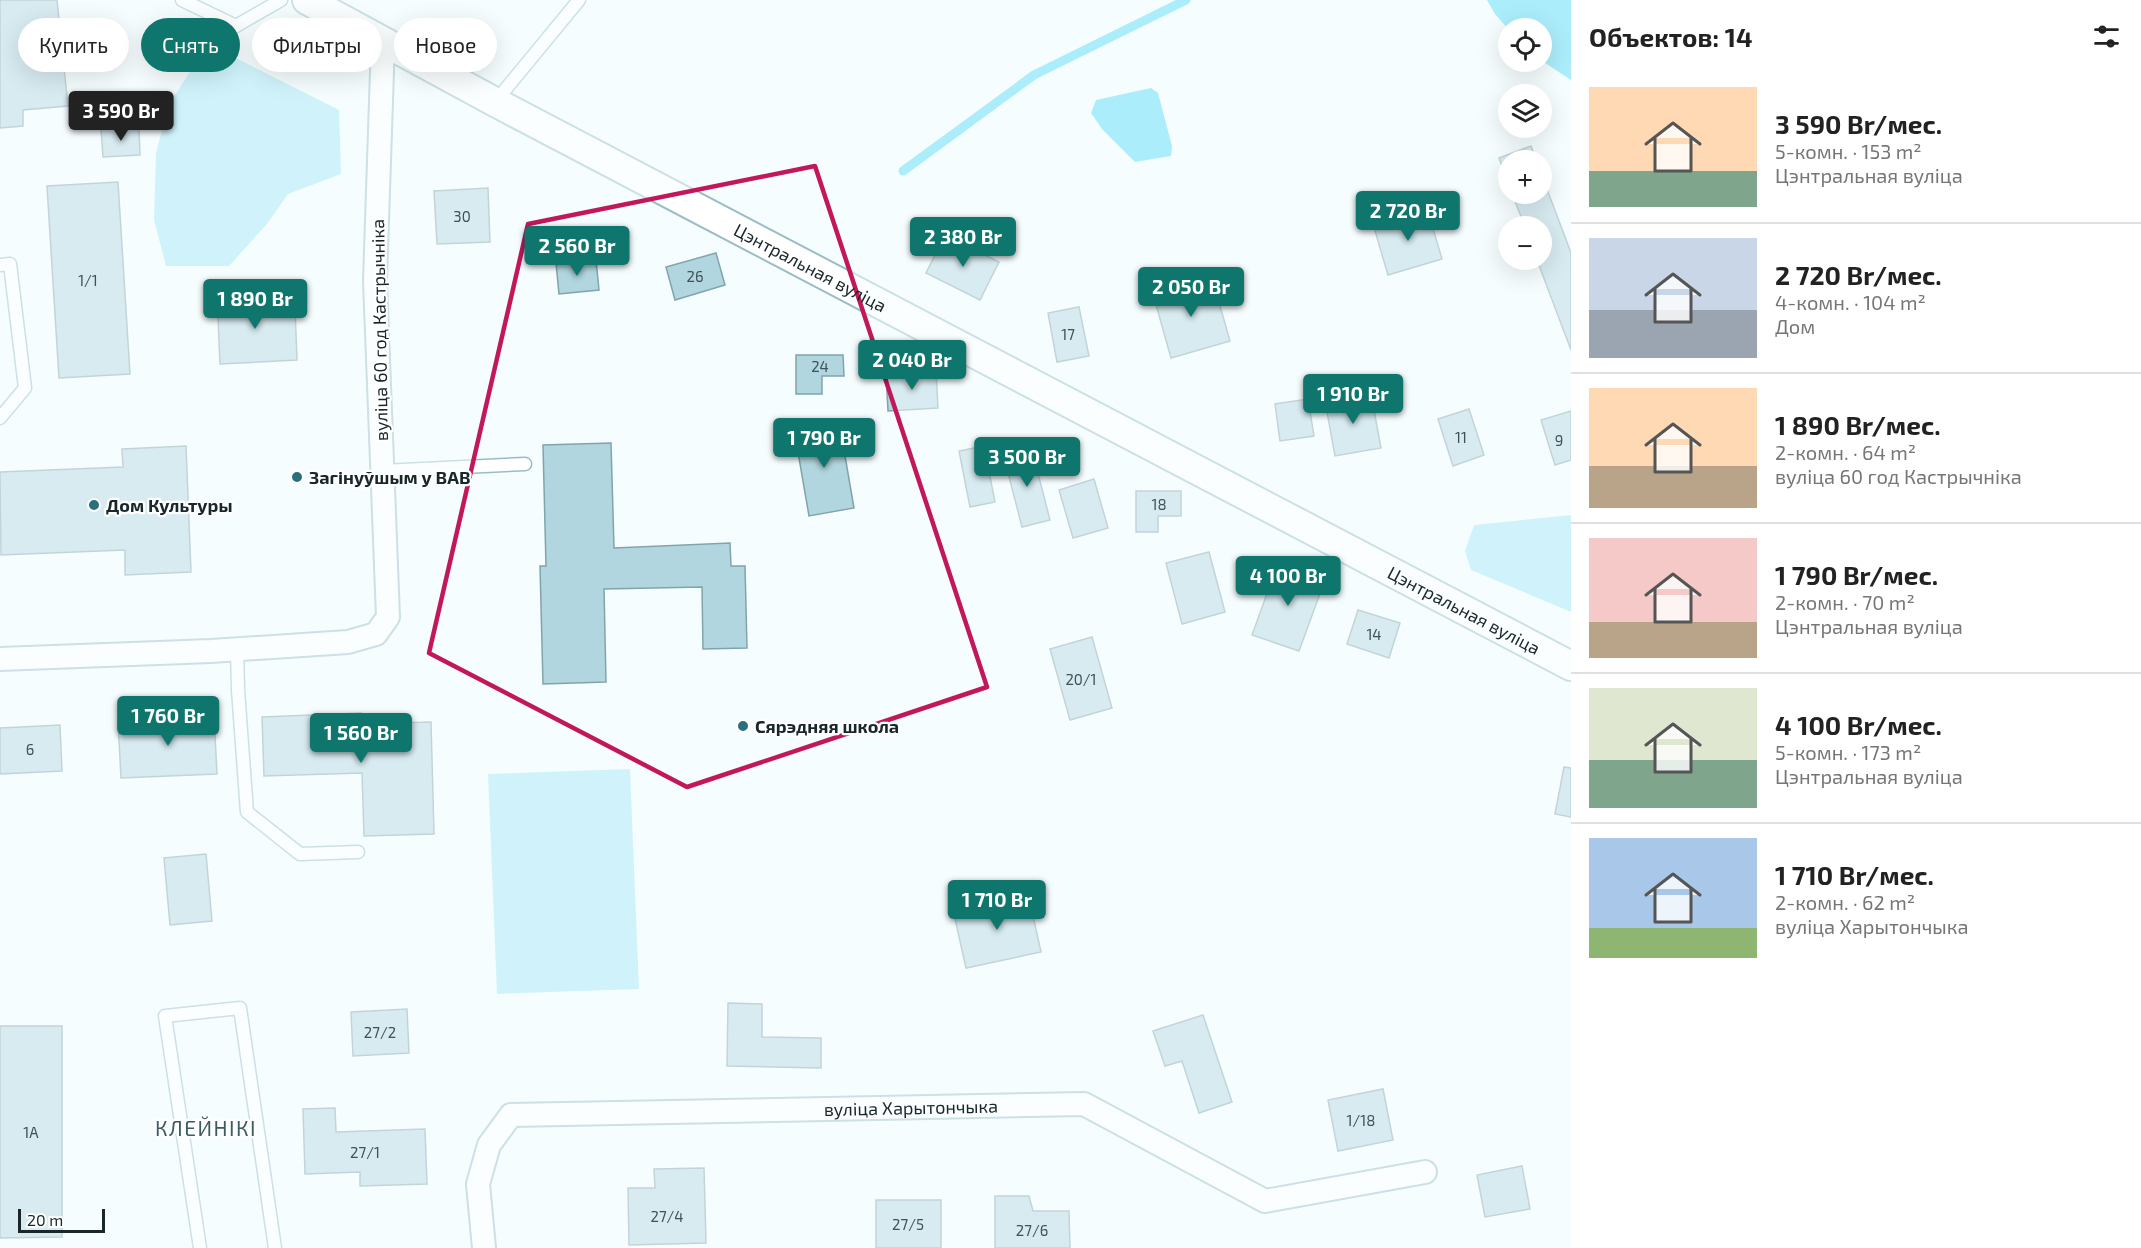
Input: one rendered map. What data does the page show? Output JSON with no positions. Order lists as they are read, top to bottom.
{
  "streets": {
    "street": ["Цэнтральная вуліца", "вуліца 60 год Кастрычніка", "вуліца Харытончыка"]
  },
  "crossings": [
    ["Цэнтральная вуліца", "вуліца 60 год Кастрычніка"]
  ],
  "districts": ["КЛЕЙНІКІ"],
  "places": ["Загінуўшым у ВАВ", "Дом Культуры", "Сярэдняя школа"],
  "house_numbers": [
    "30",
    "26",
    "1/1",
    "17",
    "24",
    "11",
    "9",
    "18",
    "14",
    "20/1",
    "6",
    "27/2",
    "1/18",
    "1А",
    "27/1",
    "27/4",
    "27/5",
    "27/6"
  ],
  "scale_bar": "20 m",
  "page": {
    "heading": "Объектов: 14",
    "map_buttons": ["+", "−"],
    "chip": [
      "Купить",
      "Снять",
      "Фильтры",
      "Новое"
    ],
    "list": [
      {
        "name": "3 590 Br/мес.",
        "note": "5-комн. · 153 m² · Цэнтральная вуліца"
      },
      {
        "name": "2 720 Br/мес.",
        "note": "4-комн. · 104 m² · Дом"
      },
      {
        "name": "1 890 Br/мес.",
        "note": "2-комн. · 64 m² · вуліца 60 год Кастрычніка"
      },
      {
        "name": "1 790 Br/мес.",
        "note": "2-комн. · 70 m² · Цэнтральная вуліца"
      },
      {
        "name": "4 100 Br/мес.",
        "note": "5-комн. · 173 m² · Цэнтральная вуліца"
      },
      {
        "name": "1 710 Br/мес.",
        "note": "2-комн. · 62 m² · вуліца Харытончыка"
      }
    ],
    "price": [
      "3 590 Br",
      "2 720 Br",
      "2 380 Br",
      "2 560 Br",
      "2 050 Br",
      "1 890 Br",
      "2 040 Br",
      "1 910 Br",
      "1 790 Br",
      "3 500 Br",
      "4 100 Br",
      "1 760 Br",
      "1 560 Br",
      "1 710 Br"
    ],
    "scale": "20 m"
  }
}
